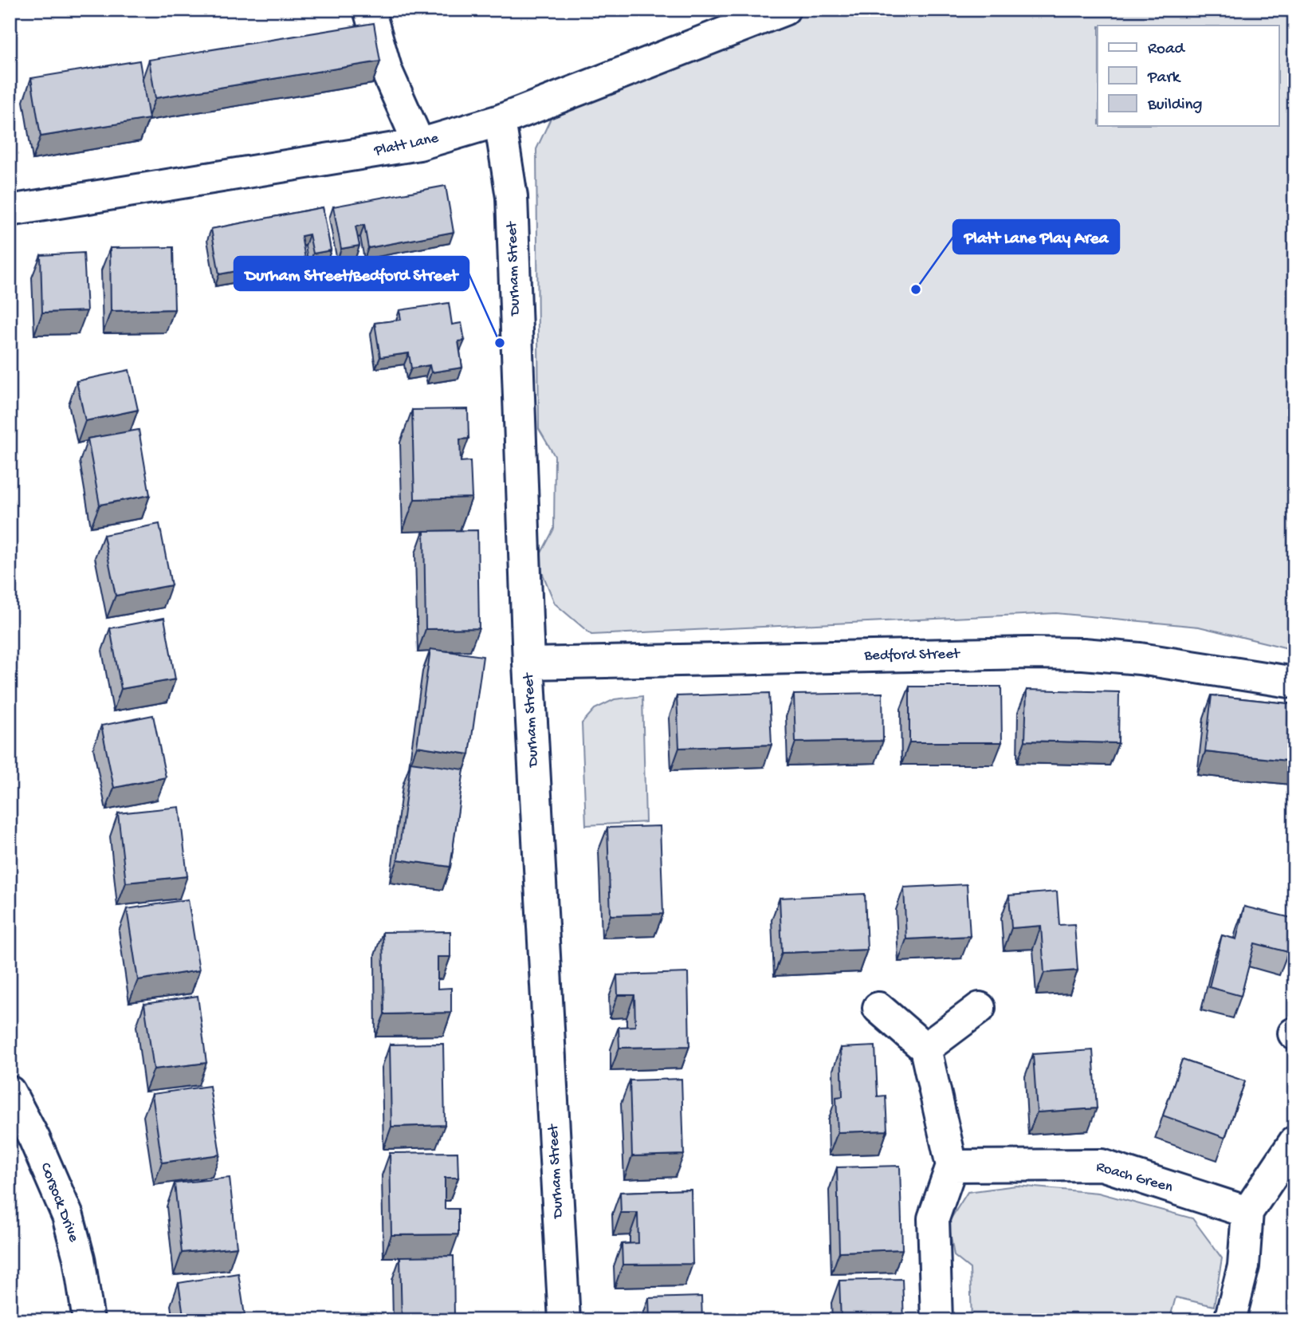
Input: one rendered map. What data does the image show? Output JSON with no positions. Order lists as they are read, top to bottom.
{
  "streets": {
    "street": [
      "Platt Lane",
      "Durham Street",
      "Bedford Street",
      "Roach Green",
      "Corsock Drive"
    ]
  },
  "crossings": [
    ["Platt Lane", "Durham Street"],
    ["Durham Street", "Bedford Street"]
  ],
  "places": ["Platt Lane Play Area", "Durham Street/Bedford Street"],
  "legend": ["Road", "Park", "Building"]
}
